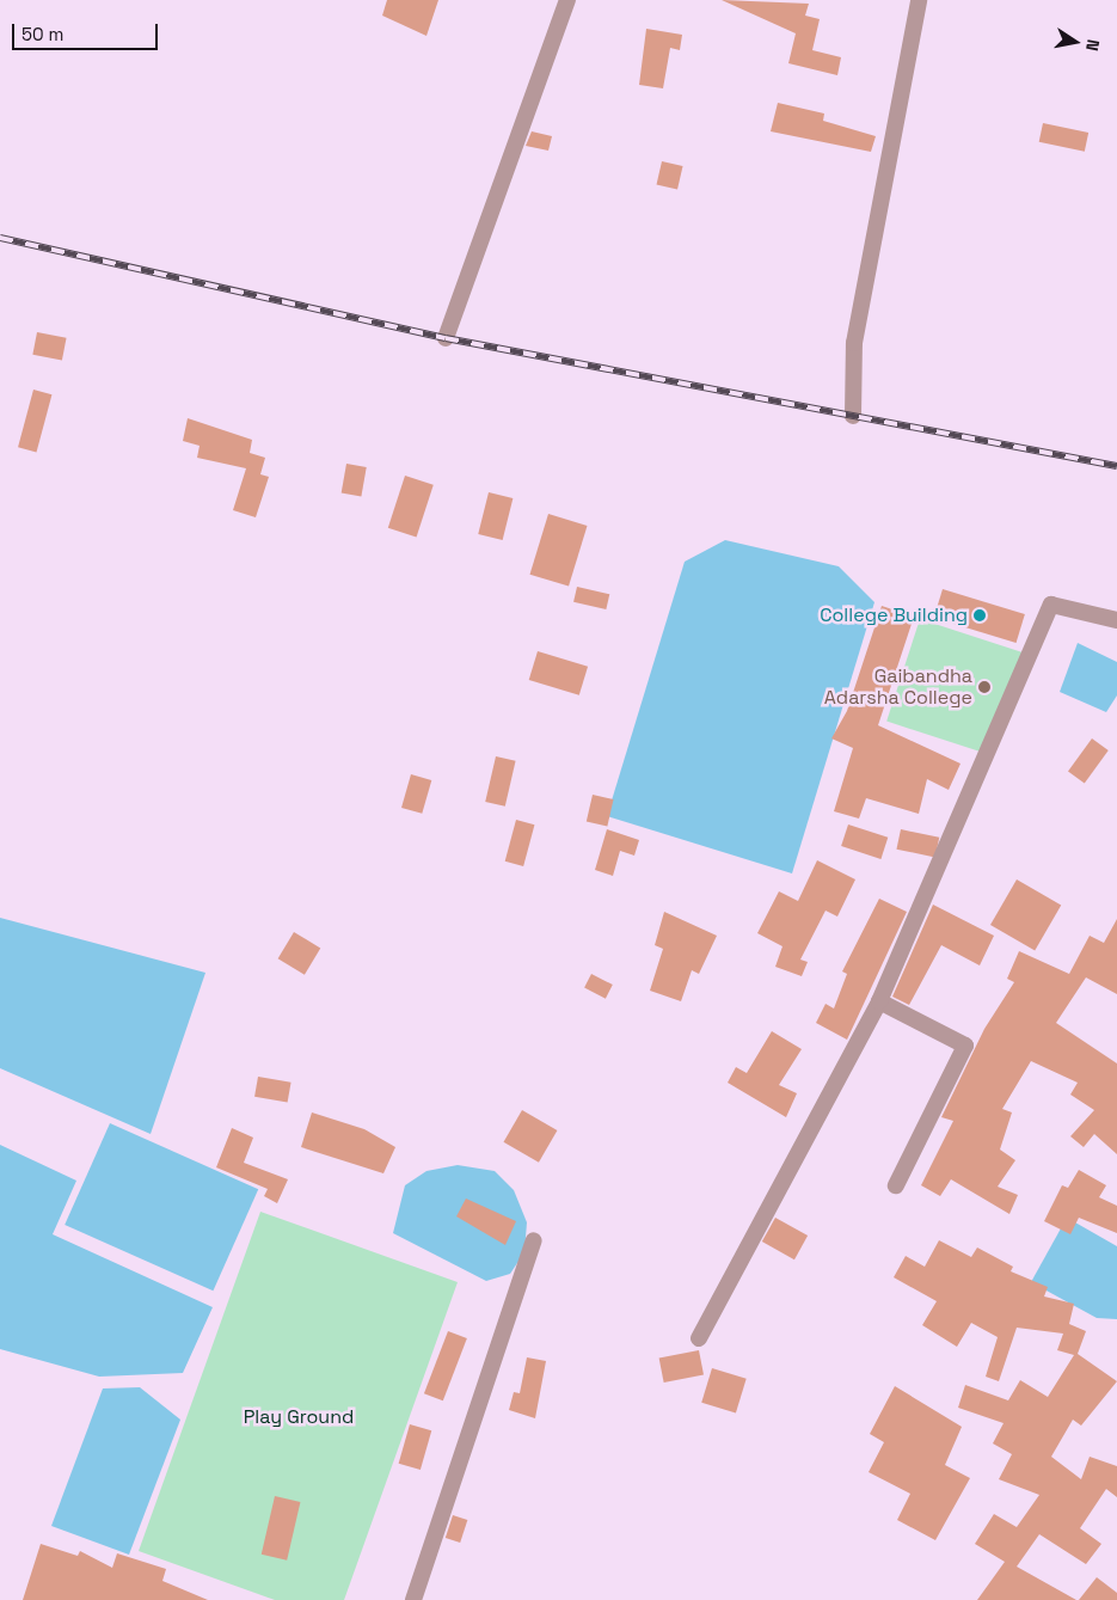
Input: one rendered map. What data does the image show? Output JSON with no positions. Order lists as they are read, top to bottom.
{
  "parks": ["Play Ground"],
  "places": ["College Building", "Gaibandha Adarsha College"],
  "scale_bar": "50 m",
  "north": "right"
}
